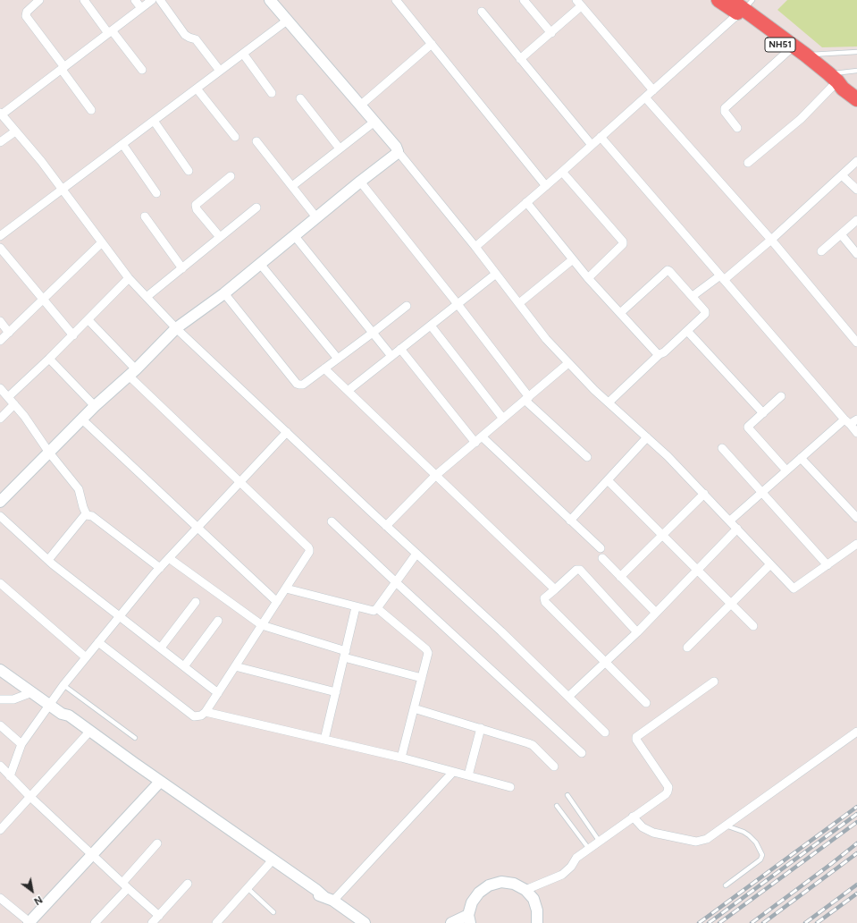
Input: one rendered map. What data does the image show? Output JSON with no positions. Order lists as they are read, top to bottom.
{
  "streets": {
    "highway": ["NH51"]
  },
  "north": "bottom right"
}
